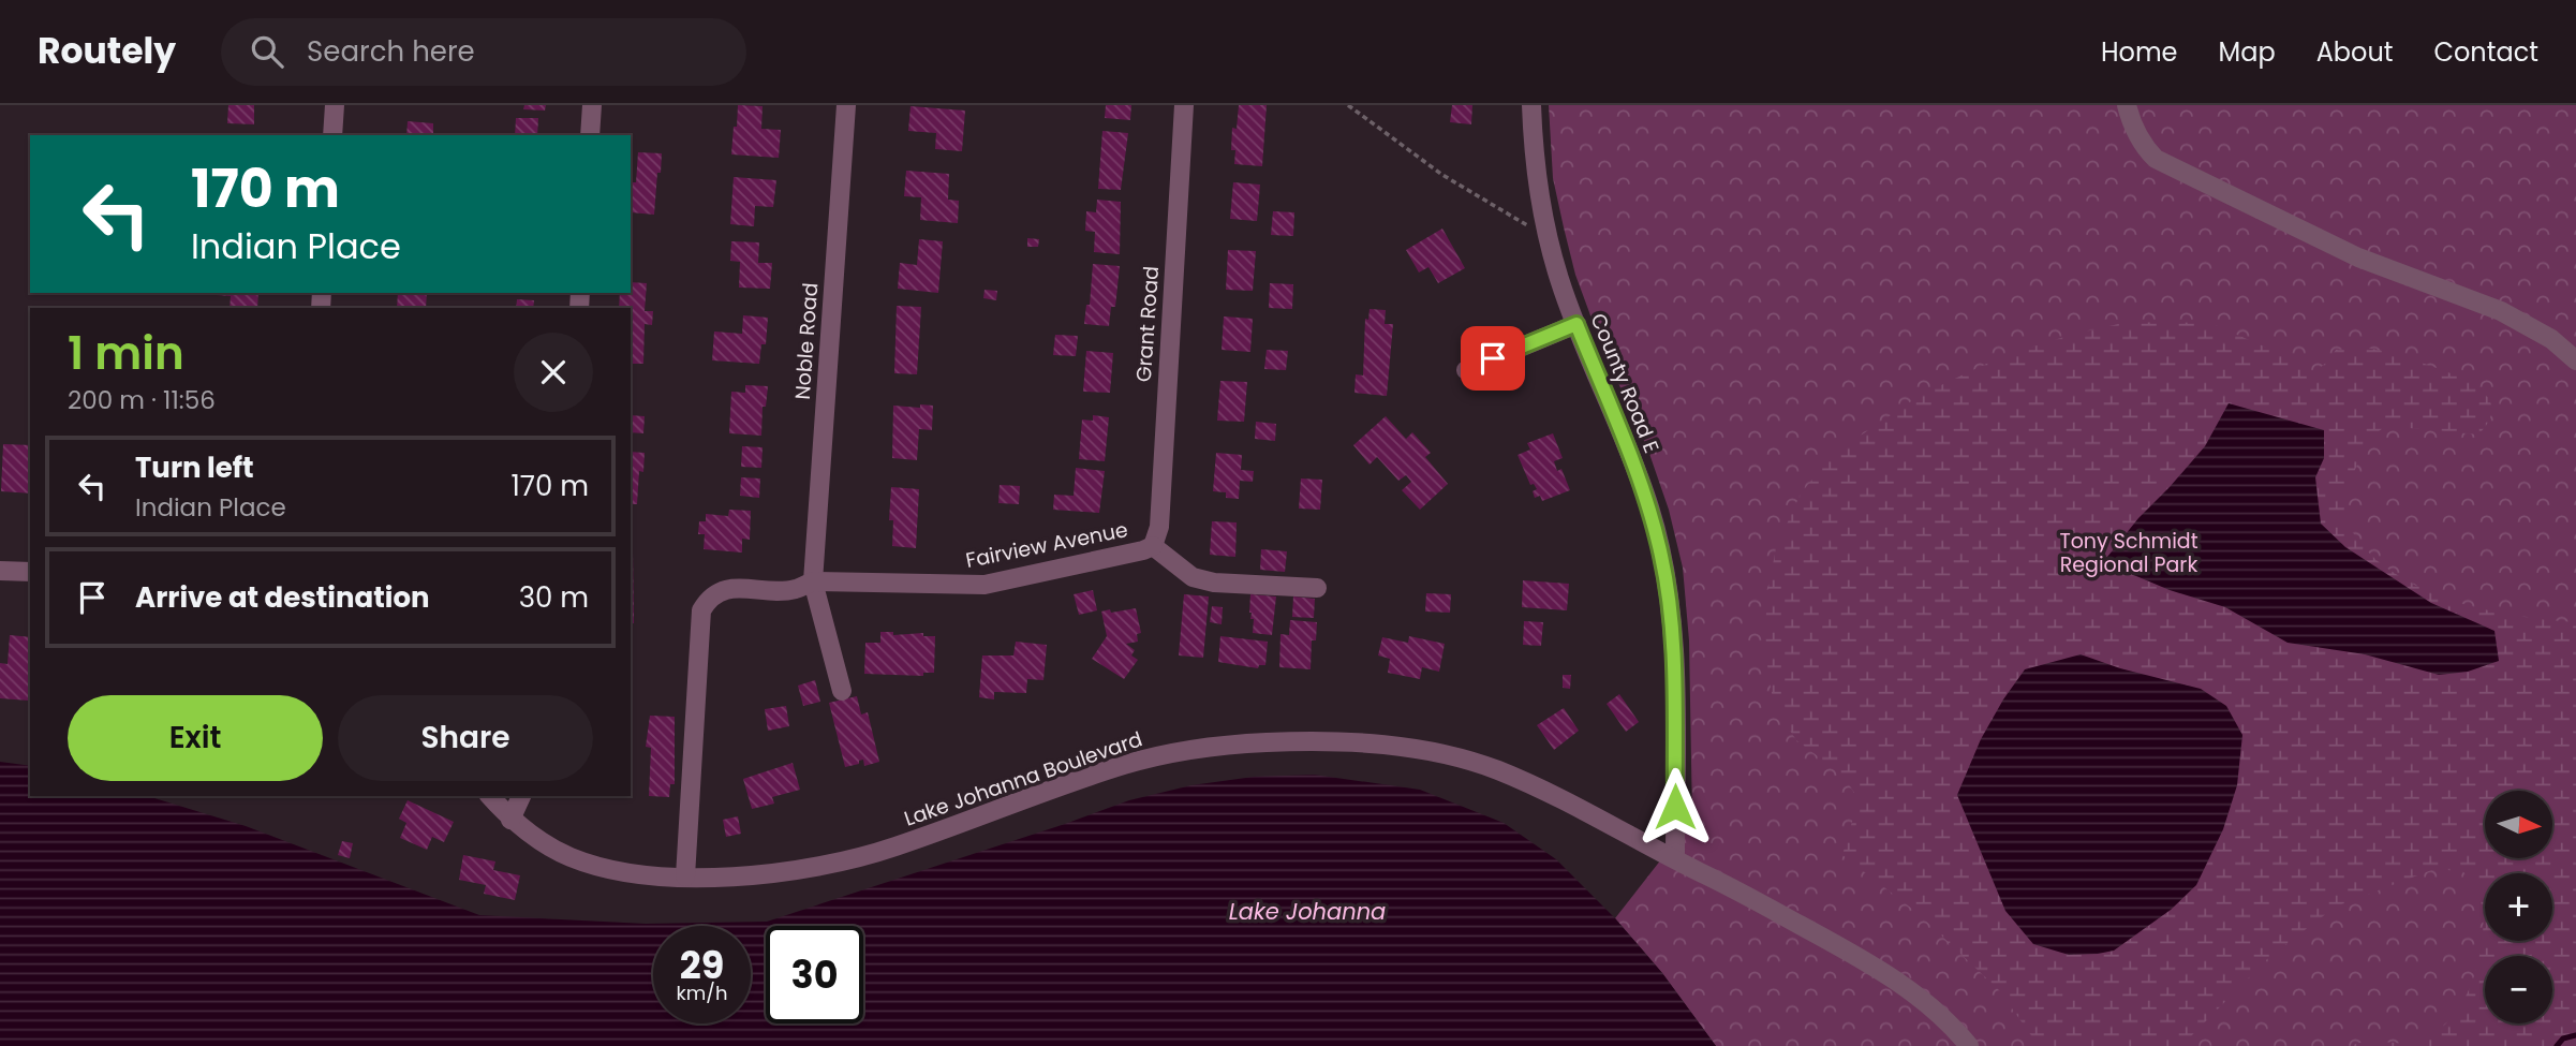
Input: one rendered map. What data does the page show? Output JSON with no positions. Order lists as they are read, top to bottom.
{
  "streets": {
    "street": [
      "Grant Road",
      "Noble Road",
      "County Road E",
      "Fairview Avenue",
      "Lake Johanna Boulevard"
    ]
  },
  "crossings": [
    ["Grant Road", "Fairview Avenue"],
    ["Noble Road", "Fairview Avenue"],
    ["County Road E", "Lake Johanna Boulevard"],
    ["Fairview Avenue", "Lake Johanna Boulevard"]
  ],
  "water": ["Lake Johanna"],
  "parks": ["Tony Schmidt Regional Park"],
  "north": "right",
  "page": {
    "header": "Routely",
    "search": "Search here",
    "nav": [
      "Home",
      "Map",
      "About",
      "Contact"
    ],
    "turn": ["170 m", "Indian Place"],
    "heading": ["1 min", "200 m · 11:56"],
    "list": [
      {
        "name": "Turn left",
        "note": "Indian Place",
        "value": "170 m"
      },
      {
        "name": "Arrive at destination",
        "value": "30 m"
      }
    ],
    "buttons": ["Exit", "Share"],
    "map_buttons": ["+", "−"],
    "speed": "29 km/h",
    "limit": "30"
  }
}
